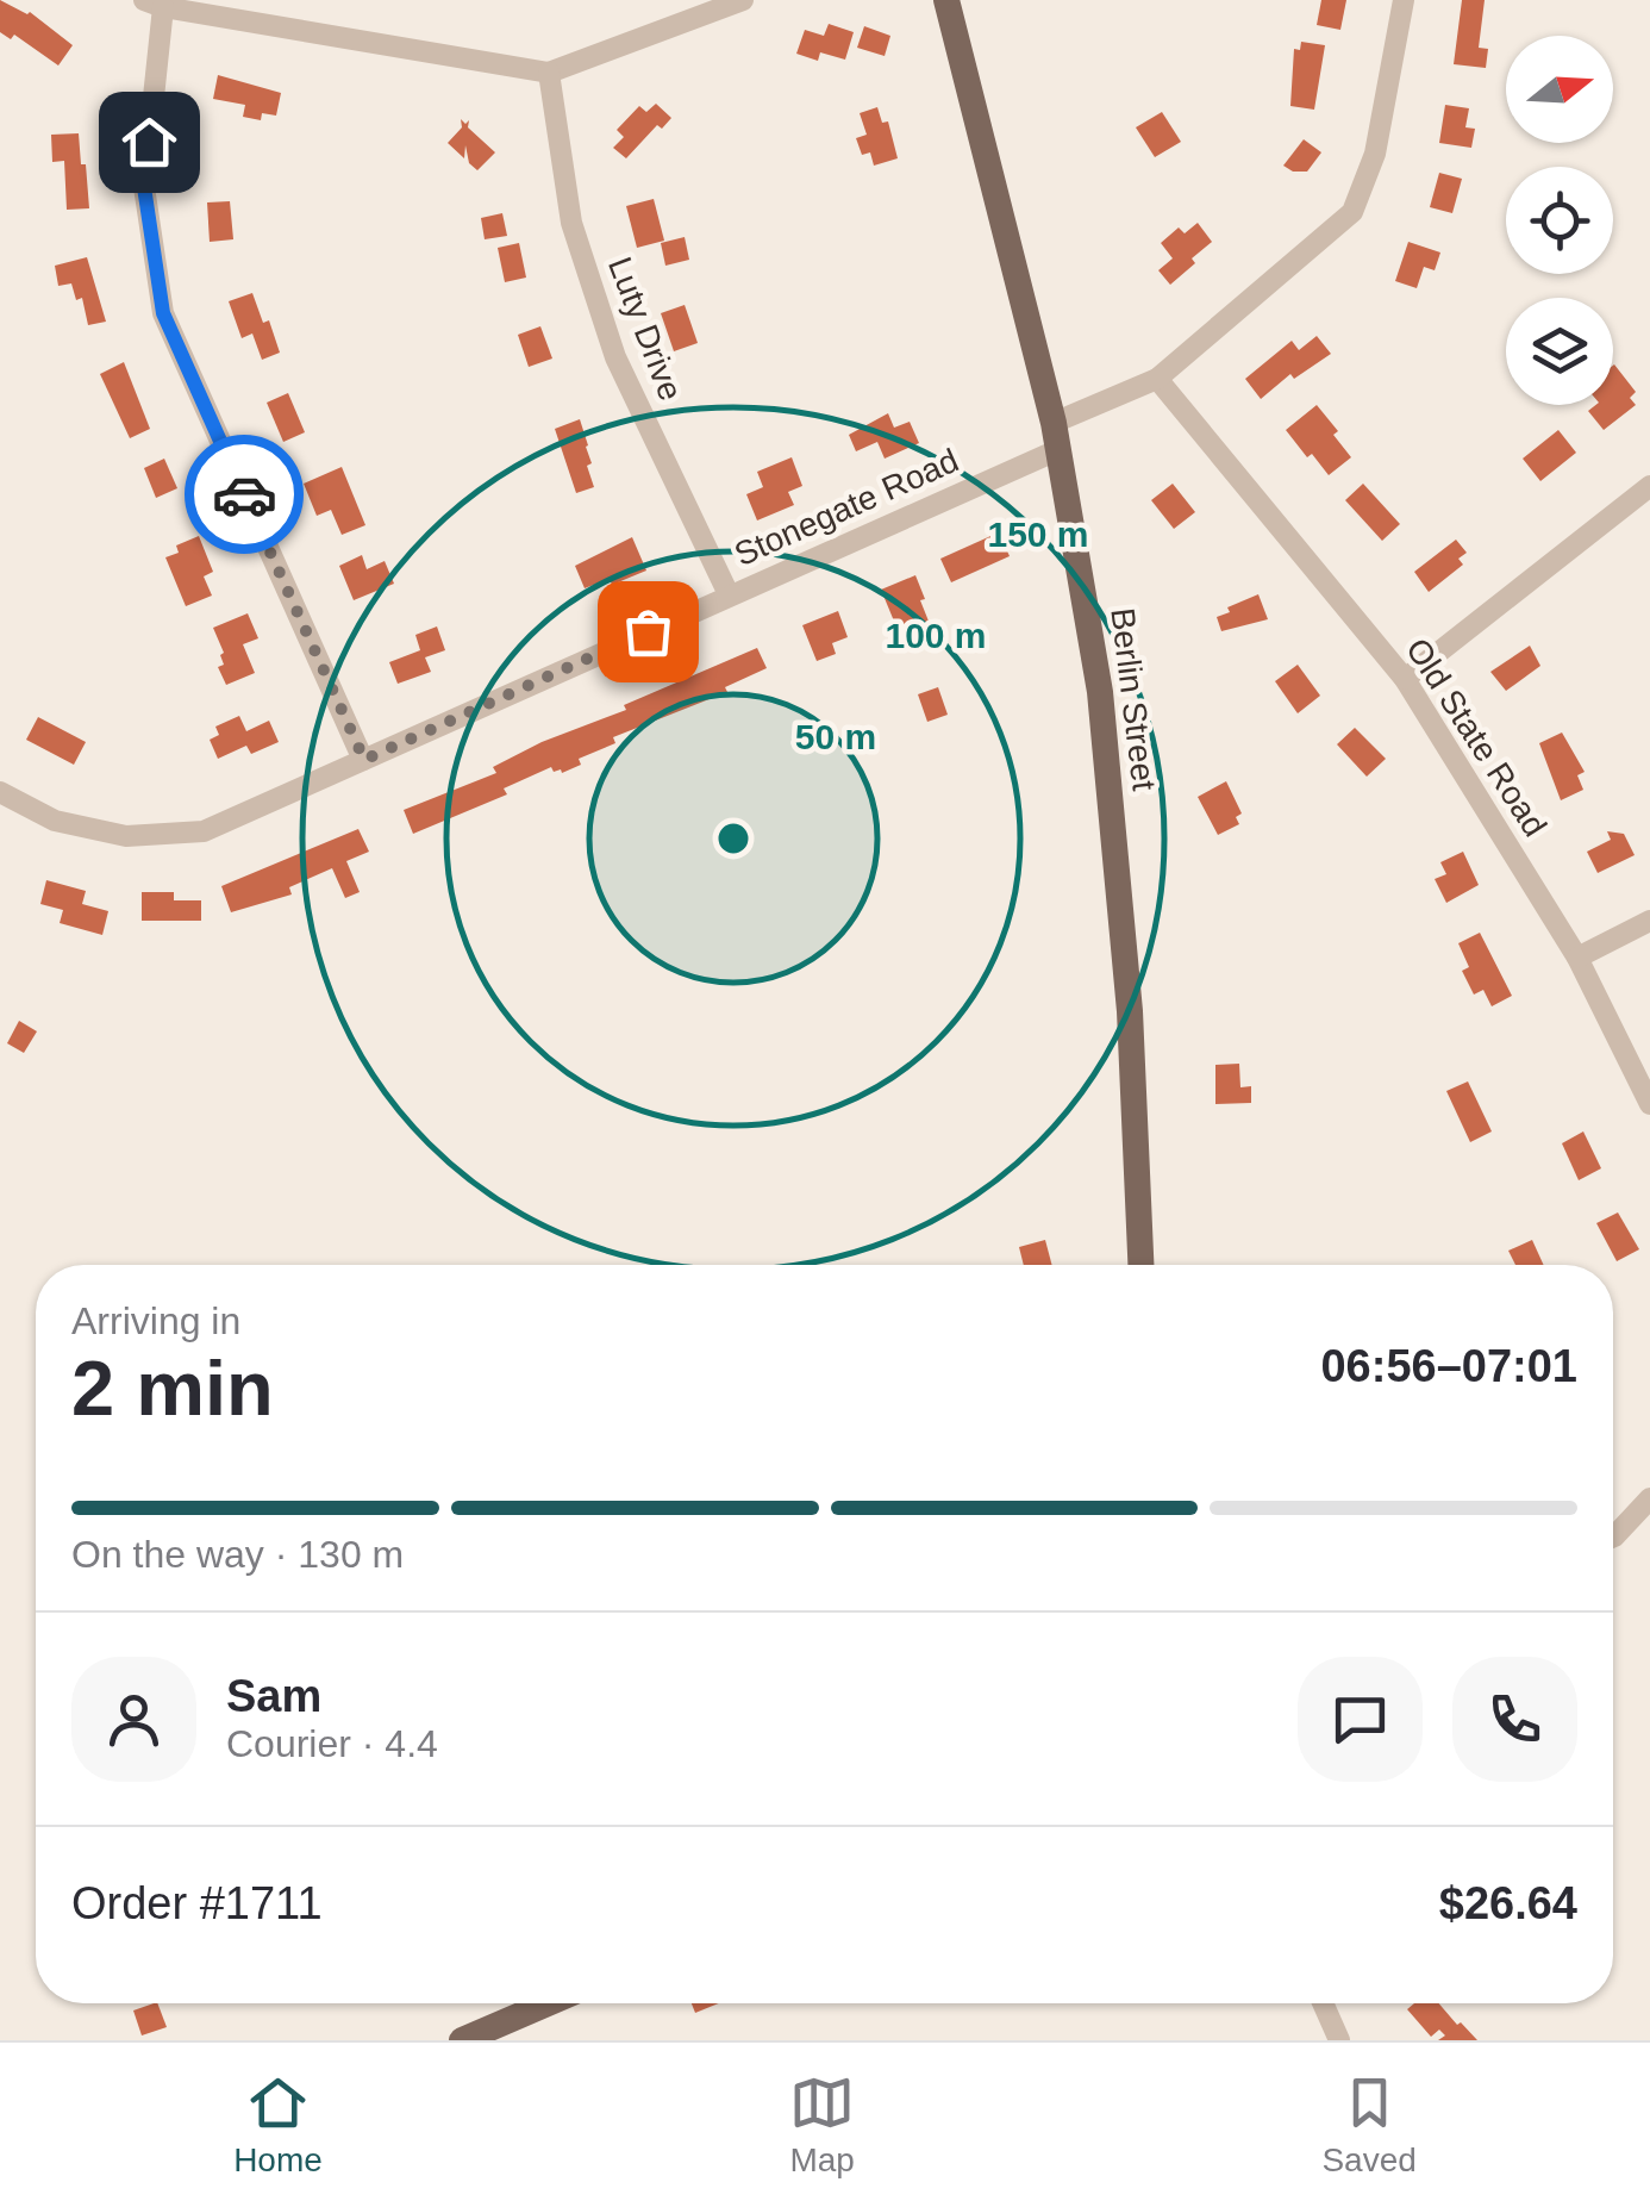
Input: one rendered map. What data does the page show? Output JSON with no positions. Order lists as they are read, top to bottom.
{
  "streets": {
    "main road": ["Berlin Street"],
    "street": ["Luty Drive", "Stonegate Road", "Old State Road"]
  },
  "crossings": [
    ["Luty Drive", "Stonegate Road"],
    ["Stonegate Road", "Berlin Street"],
    ["Stonegate Road", "Old State Road"]
  ],
  "north": "right",
  "page": {
    "heading": ["2 min", "Arriving in", "06:56–07:01"],
    "panel": [
      "Sam",
      "Courier · 4.4",
      "Order #1711",
      "$26.64"
    ],
    "bar": "On the way · 130 m",
    "tabs": ["Home", "Map", "Saved"]
  },
  "rings": ["150 m", "100 m", "50 m"]
}
